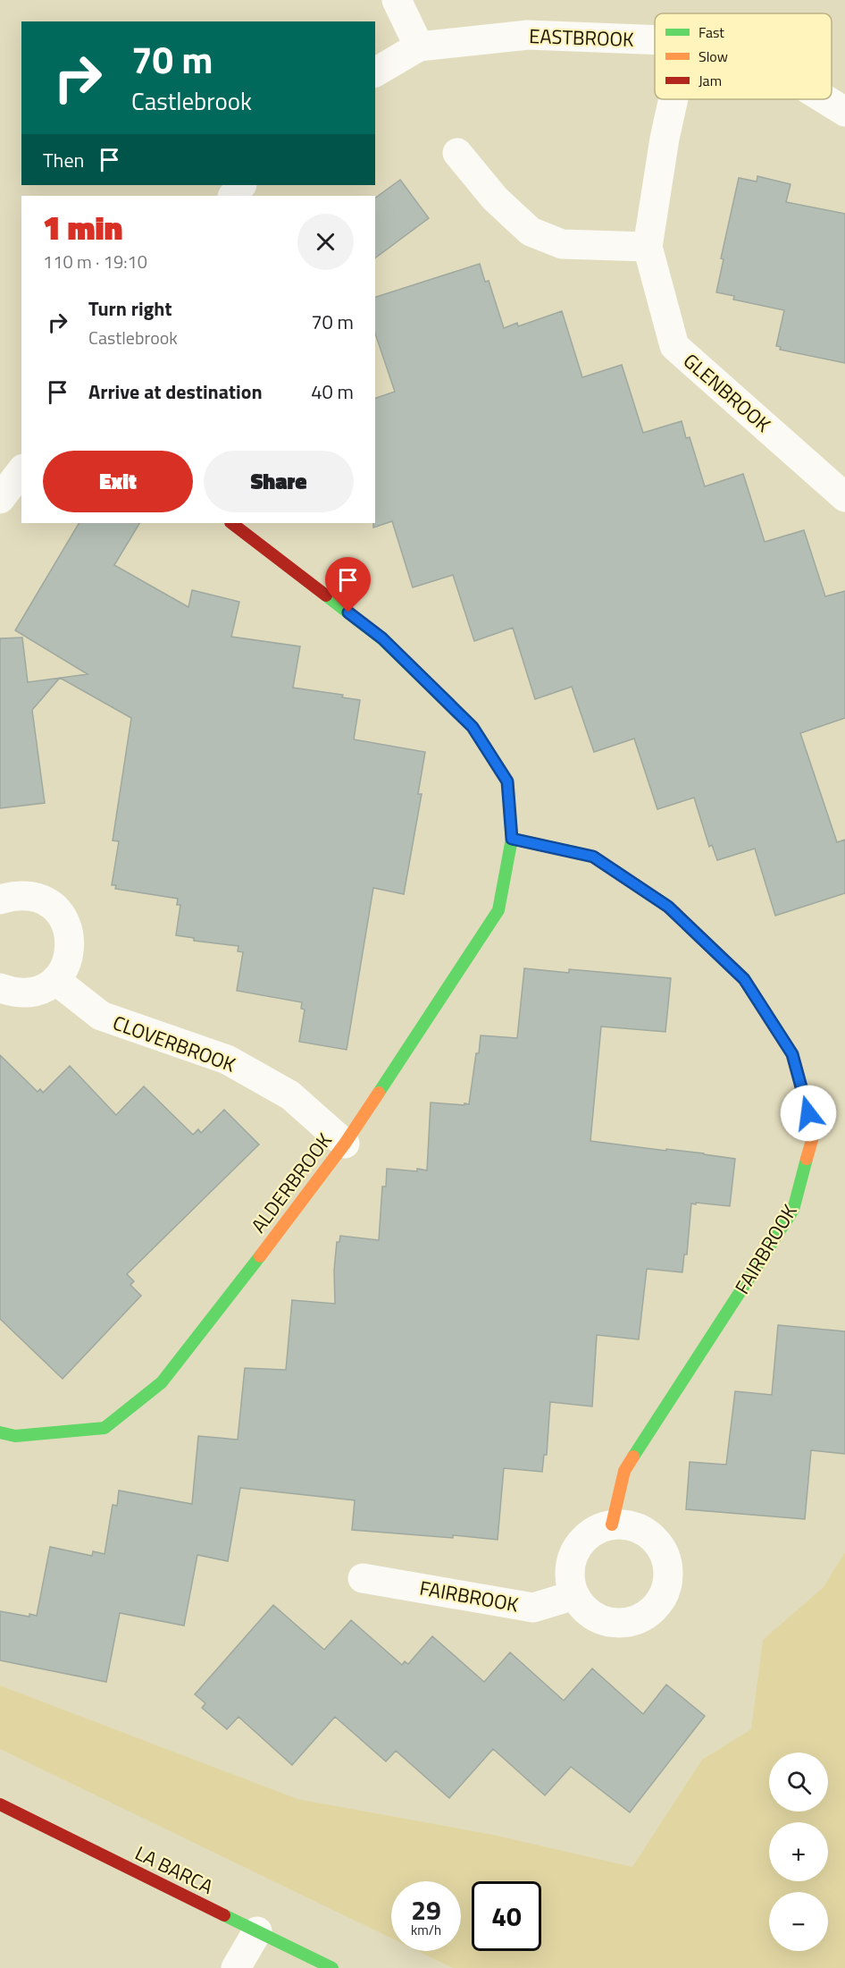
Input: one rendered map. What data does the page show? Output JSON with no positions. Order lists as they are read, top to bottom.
{
  "streets": {
    "street": [
      "EASTBROOK",
      "GLENBROOK",
      "CLOVERBROOK",
      "ALDERBROOK",
      "FAIRBROOK",
      "LA BARCA"
    ]
  },
  "crossings": [
    ["CLOVERBROOK", "ALDERBROOK"],
    ["ALDERBROOK", "FAIRBROOK"]
  ],
  "legend": ["Fast", "Slow", "Jam"],
  "page": {
    "turn": ["70 m", "Castlebrook"],
    "then": "Then",
    "heading": ["1 min", "110 m · 19:10"],
    "list": [
      {
        "name": "Turn right",
        "note": "Castlebrook",
        "value": "70 m"
      },
      {
        "name": "Arrive at destination",
        "value": "40 m"
      }
    ],
    "buttons": ["Exit", "Share"],
    "map_buttons": ["+", "−"],
    "speed": "29 km/h",
    "limit": "40"
  }
}
